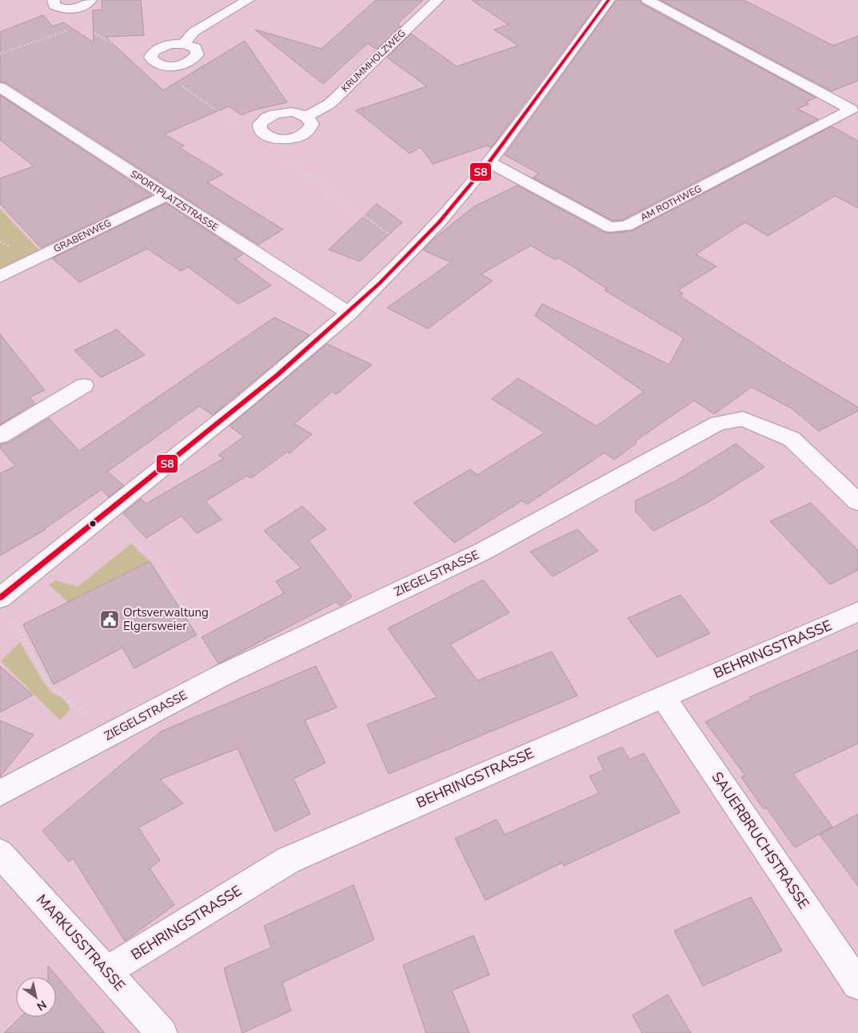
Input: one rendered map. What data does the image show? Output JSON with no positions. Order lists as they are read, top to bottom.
{
  "streets": {
    "street": [
      "KRUMMHOLZWEG",
      "SPORTPLATZSTRASSE",
      "AM ROTHWEG",
      "GRABENWEG",
      "ZIEGELSTRASSE",
      "BEHRINGSTRASSE",
      "SAUERBRUCHSTRASSE",
      "MARKUSSTRASSE"
    ]
  },
  "crossings": [
    ["SPORTPLATZSTRASSE", "GRABENWEG"],
    ["BEHRINGSTRASSE", "SAUERBRUCHSTRASSE"],
    ["BEHRINGSTRASSE", "MARKUSSTRASSE"]
  ],
  "places": {
    "public building": ["Ortsverwaltung Elgersweier"]
  },
  "lines": ["transit line S8"],
  "north": "bottom right"
}
